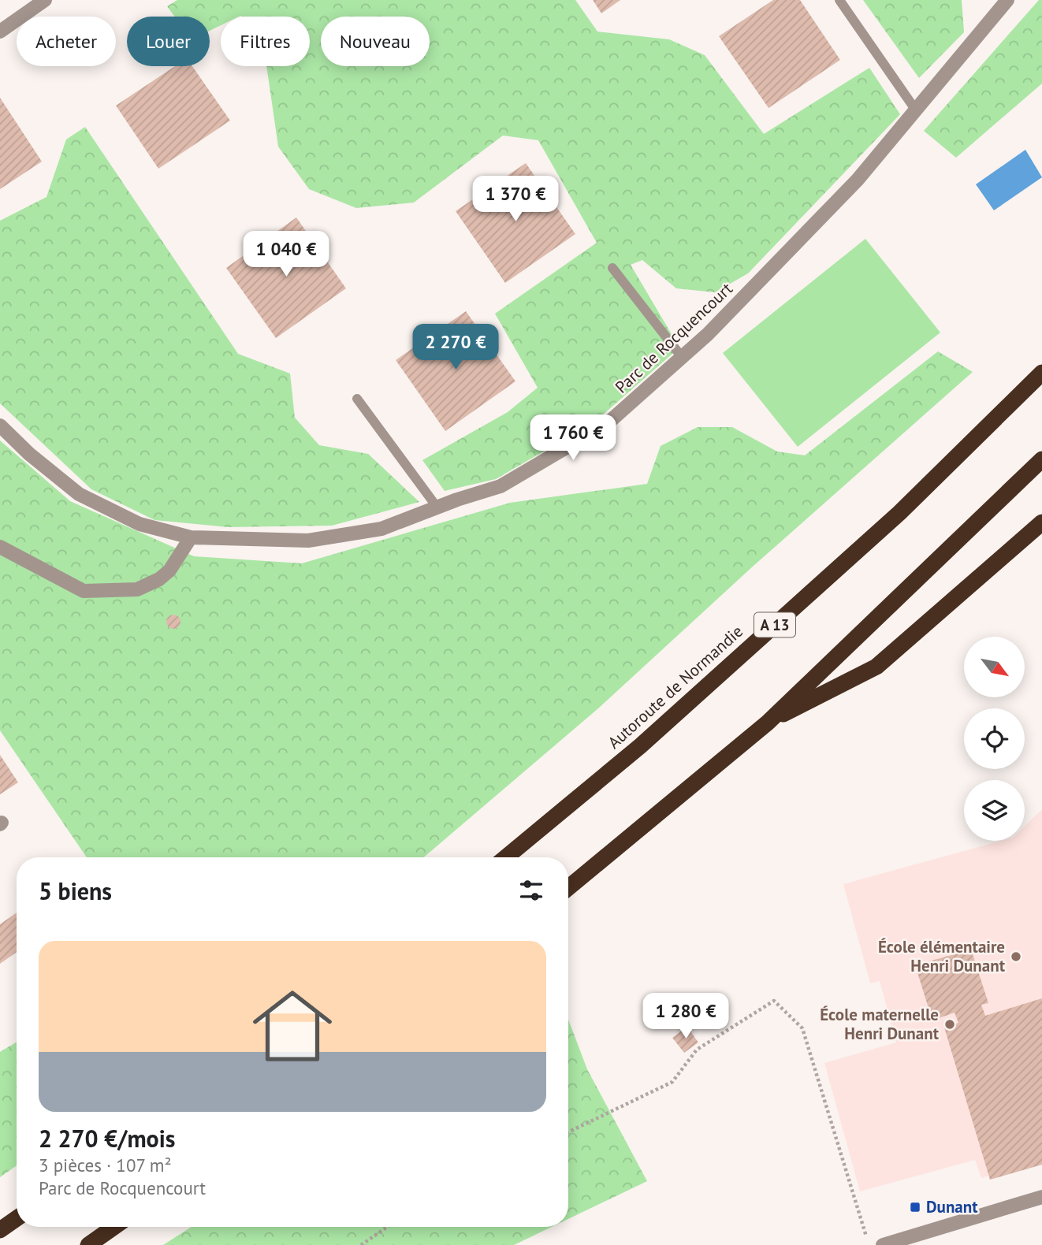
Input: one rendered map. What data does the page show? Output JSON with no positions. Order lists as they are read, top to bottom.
{
  "streets": {
    "highway": ["A 13", "Autoroute de Normandie"],
    "street": ["Parc de Rocquencourt"]
  },
  "places": {
    "other": ["École élémentaire Henri Dunant", "École maternelle Henri Dunant"],
    "transit": ["Dunant"]
  },
  "north": "bottom right",
  "page": {
    "chip": [
      "Acheter",
      "Louer",
      "Filtres",
      "Nouveau"
    ],
    "price": [
      "1 370 €",
      "1 040 €",
      "2 270 €",
      "1 760 €",
      "1 280 €"
    ],
    "heading": "5 biens",
    "list": [
      {
        "name": "2 270 €/mois",
        "note": "3 pièces · 107 m² · Parc de Rocquencourt"
      }
    ]
  }
}
